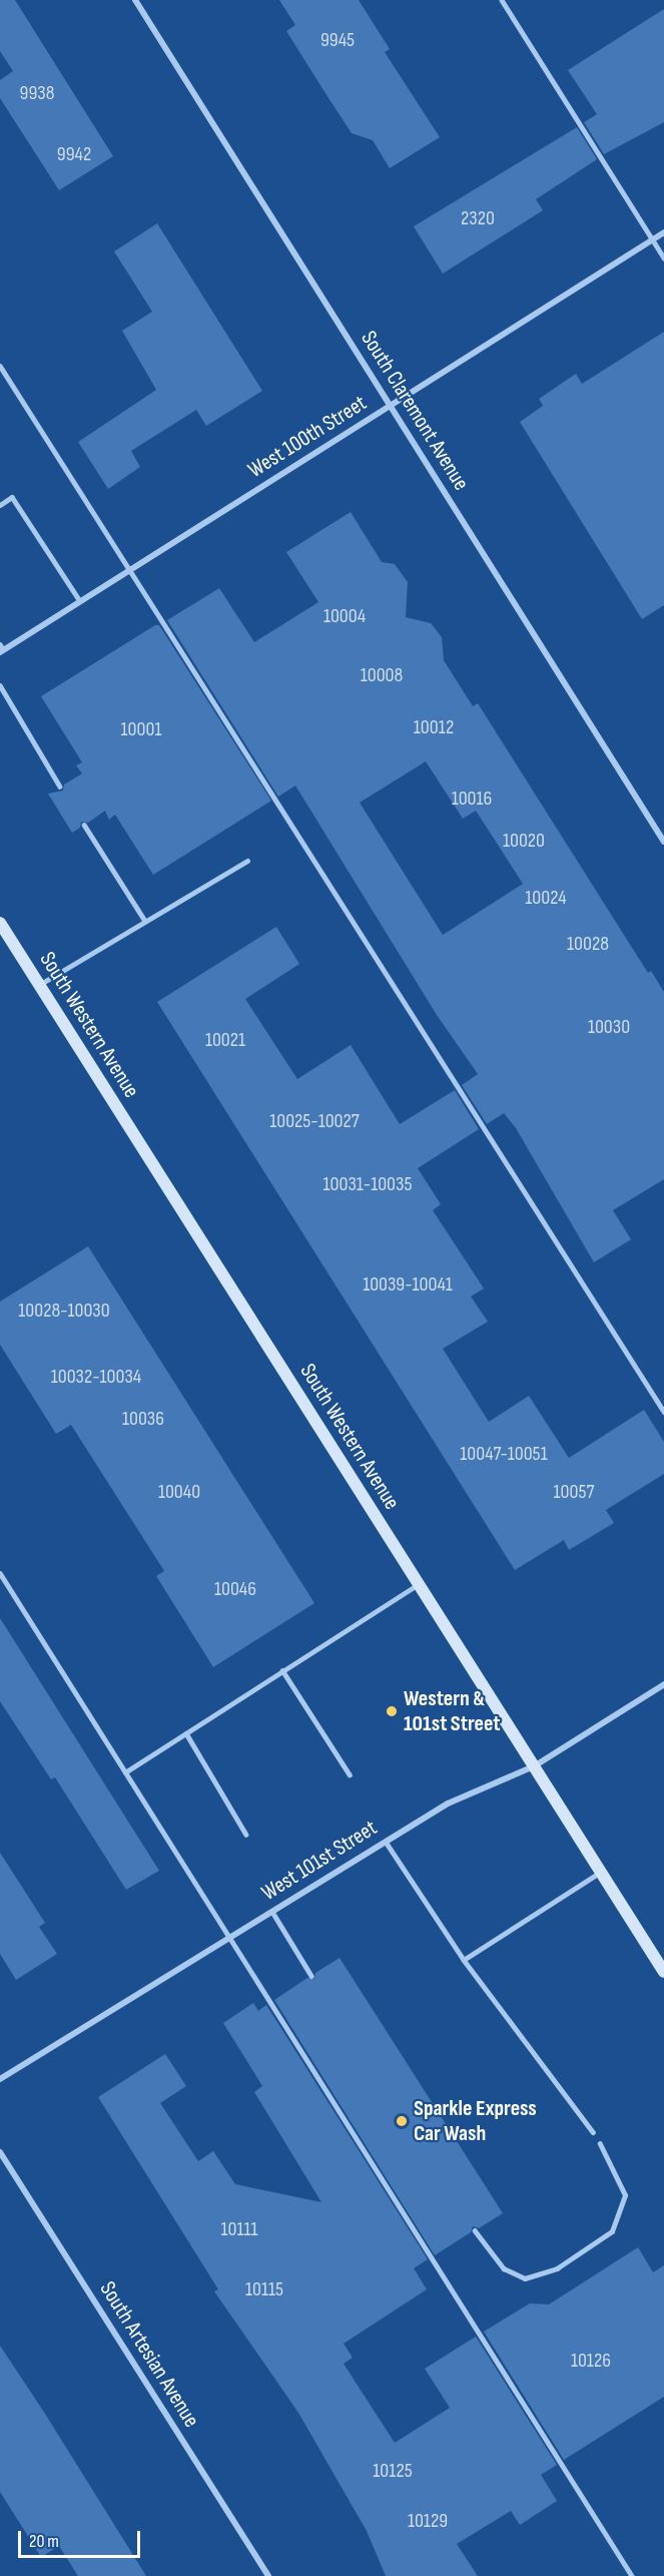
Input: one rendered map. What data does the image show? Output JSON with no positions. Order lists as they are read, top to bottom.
{
  "streets": {
    "main road": ["South Western Avenue"],
    "street": [
      "South Claremont Avenue",
      "West 100th Street",
      "West 101st Street",
      "South Artesian Avenue"
    ]
  },
  "crossings": [
    ["South Claremont Avenue", "West 100th Street"],
    ["South Western Avenue", "West 101st Street"]
  ],
  "places": ["Western & 101st Street", "Sparkle Express Car Wash"],
  "house_numbers": [
    "9945",
    "9938",
    "9942",
    "2320",
    "10004",
    "10008",
    "10012",
    "10001",
    "10016",
    "10020",
    "10024",
    "10028",
    "10030",
    "10021",
    "10025-10027",
    "10031-10035",
    "10039-10041",
    "10028-10030",
    "10032-10034",
    "10036",
    "10047-10051",
    "10040",
    "10057",
    "10046",
    "10111",
    "10115",
    "10126",
    "10125",
    "10129"
  ],
  "scale_bar": "20 m"
}
